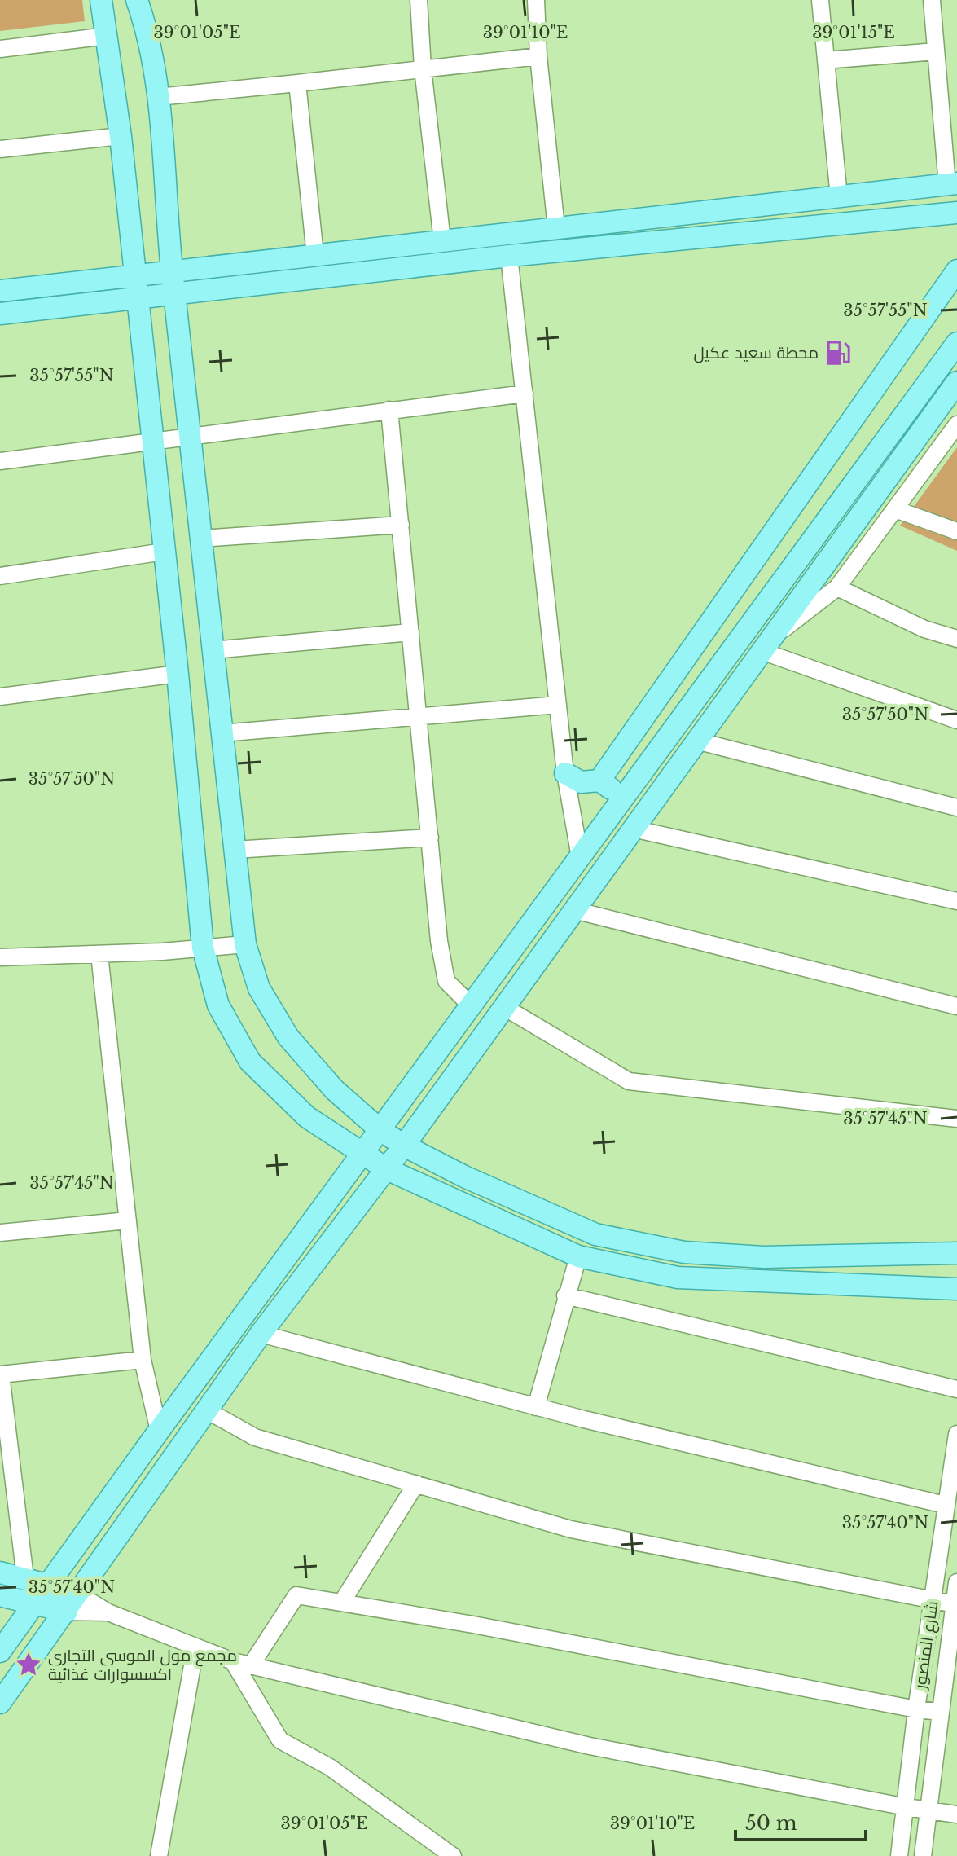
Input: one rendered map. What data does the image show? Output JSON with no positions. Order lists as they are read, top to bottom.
{
  "streets": {
    "street": ["شارع المنصور"]
  },
  "places": {
    "fuel station": ["محطة سعيد عكيل"],
    "place": ["مجمع مول الموسى التجاري اكسسوارات غذائية"]
  },
  "scale_bar": "50 m",
  "coordinates": [
    "39°01'05\"E",
    "39°01'10\"E",
    "39°01'15\"E",
    "35°57'55\"N",
    "35°57'50\"N",
    "35°57'45\"N",
    "35°57'40\"N"
  ]
}
